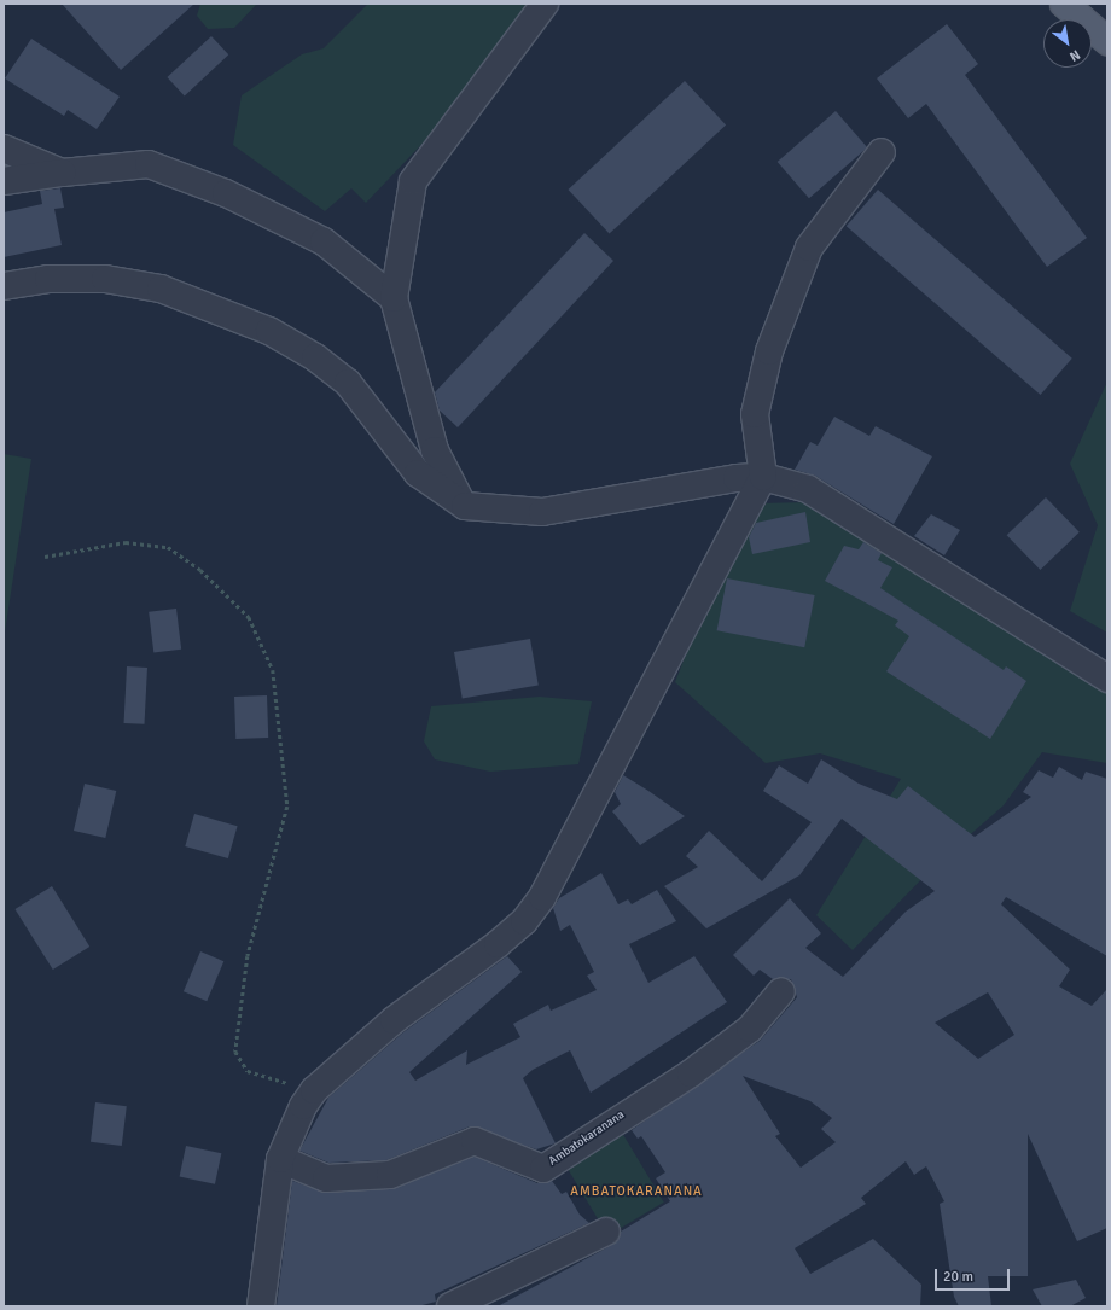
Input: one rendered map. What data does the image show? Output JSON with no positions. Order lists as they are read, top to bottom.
{
  "streets": {
    "street": ["Ambatokaranana"]
  },
  "districts": ["AMBATOKARANANA"],
  "scale_bar": "20 m",
  "north": "bottom right"
}
